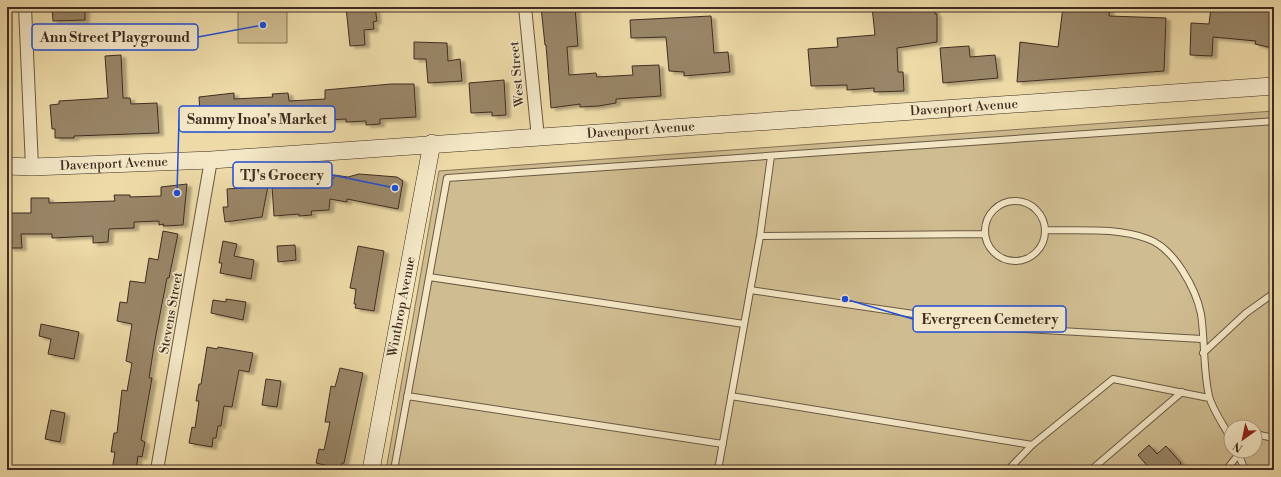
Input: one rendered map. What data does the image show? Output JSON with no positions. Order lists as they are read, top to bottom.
{
  "streets": {
    "main road": ["Davenport Avenue", "Winthrop Avenue"],
    "street": ["West Street", "Stevens Street"]
  },
  "crossings": [
    ["West Street", "Davenport Avenue"],
    ["Davenport Avenue", "Winthrop Avenue"],
    ["Davenport Avenue", "Stevens Street"]
  ],
  "places": [
    "Ann Street Playground",
    "TJ's Grocery",
    "Sammy Inoa's Market",
    "Evergreen Cemetery"
  ],
  "north": "bottom left"
}
